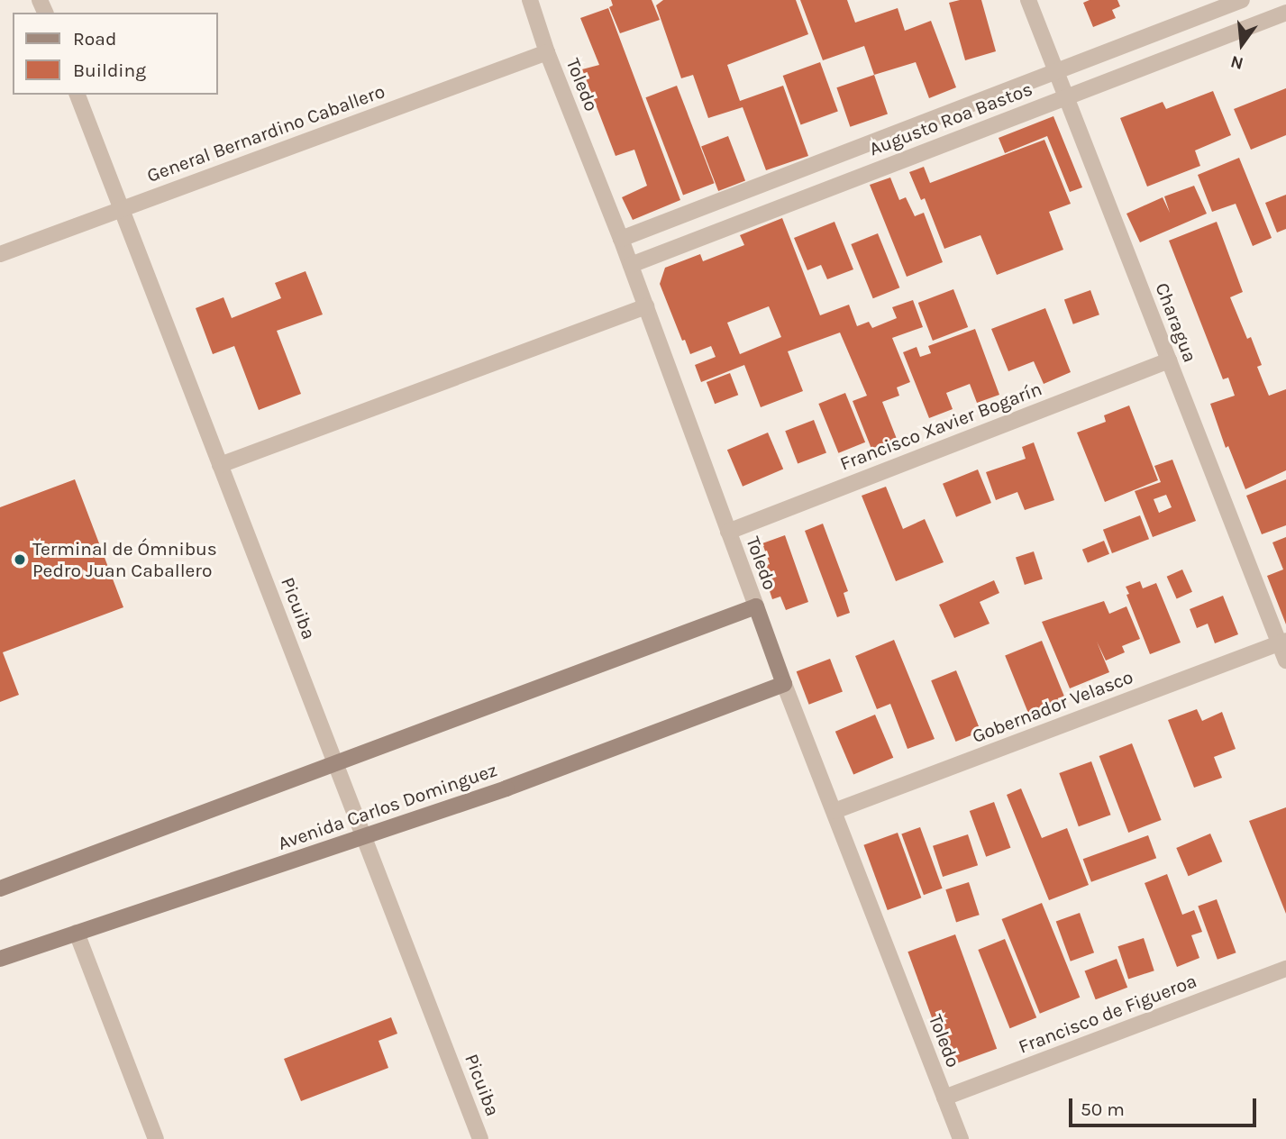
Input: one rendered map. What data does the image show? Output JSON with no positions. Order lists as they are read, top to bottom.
{
  "streets": {
    "main road": ["Toledo", "Avenida Carlos Dominguez"],
    "street": [
      "Augusto Roa Bastos",
      "General Bernardino Caballero",
      "Charagua",
      "Francisco Xavier Bogarín",
      "Picuiba",
      "Gobernador Velasco",
      "Francisco de Figueroa"
    ]
  },
  "crossings": [
    ["Toledo", "Augusto Roa Bastos"],
    ["Toledo", "General Bernardino Caballero"],
    ["Toledo", "Francisco Xavier Bogarín"],
    ["Toledo", "Gobernador Velasco"],
    ["Toledo", "Avenida Carlos Dominguez"],
    ["Toledo", "Francisco de Figueroa"],
    ["Augusto Roa Bastos", "Charagua"],
    ["General Bernardino Caballero", "Picuiba"],
    ["Charagua", "Francisco Xavier Bogarín"],
    ["Charagua", "Gobernador Velasco"],
    ["Picuiba", "Avenida Carlos Dominguez"]
  ],
  "places": ["Terminal de Ómnibus Pedro Juan Caballero"],
  "legend": ["Road", "Building"],
  "scale_bar": "50 m",
  "north": "bottom"
}
